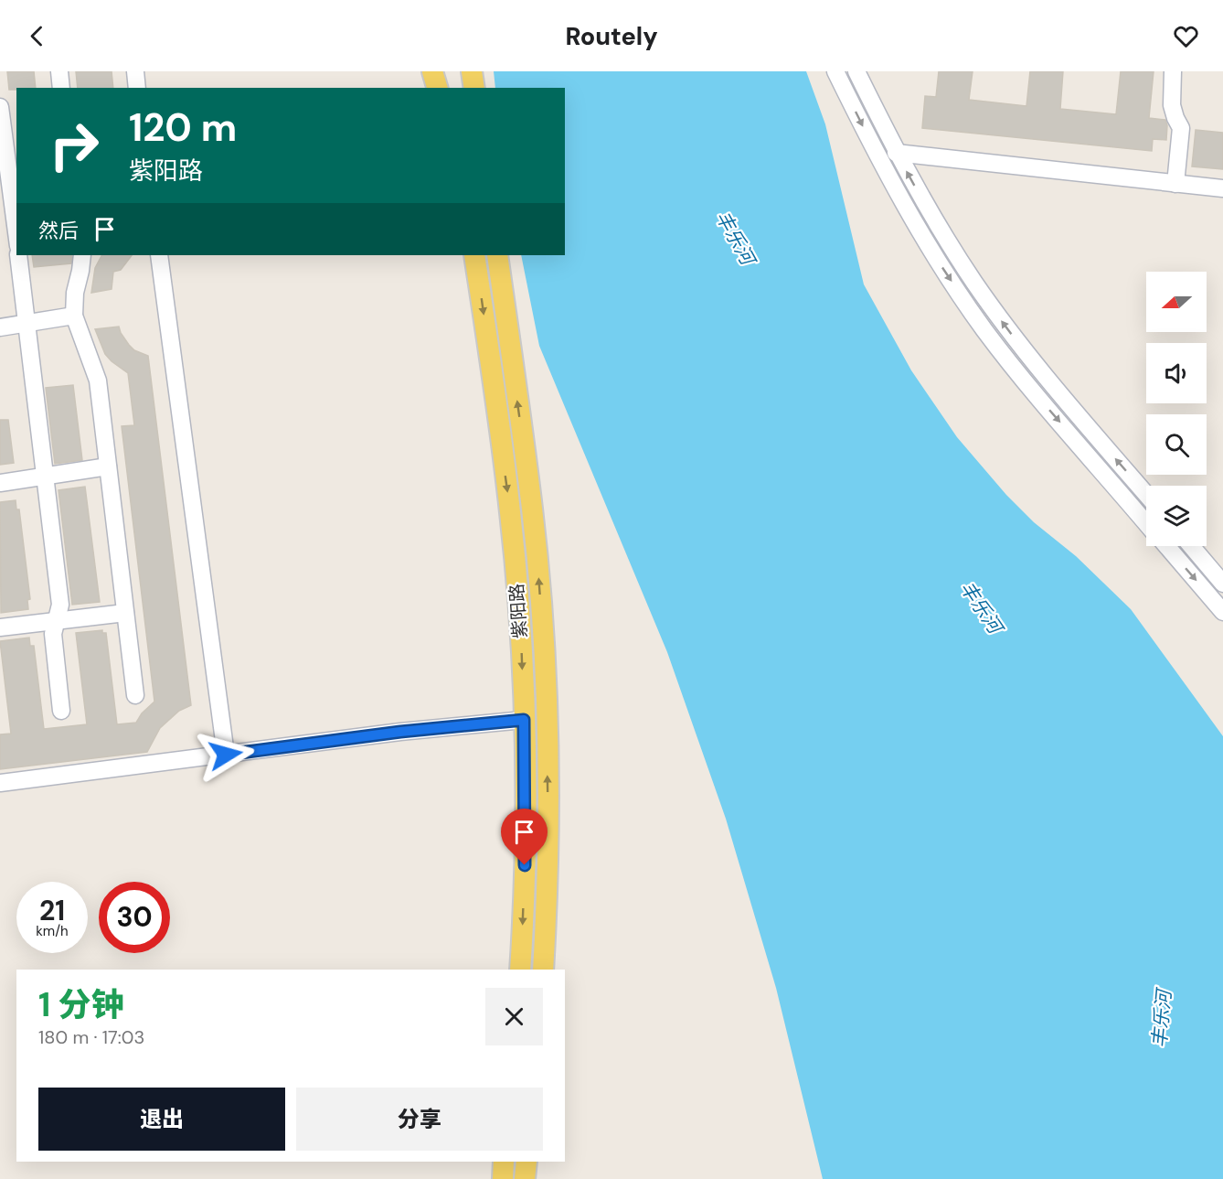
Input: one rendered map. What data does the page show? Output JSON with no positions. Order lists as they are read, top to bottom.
{
  "streets": {
    "main road": ["紫阳路"]
  },
  "water": ["丰乐河"],
  "north": "left",
  "page": {
    "header": "Routely",
    "turn": ["120 m", "紫阳路"],
    "then": "然后",
    "speed": "21 km/h",
    "limit": "30",
    "heading": ["1 分钟", "180 m · 17:03"],
    "buttons": ["退出", "分享"]
  }
}
